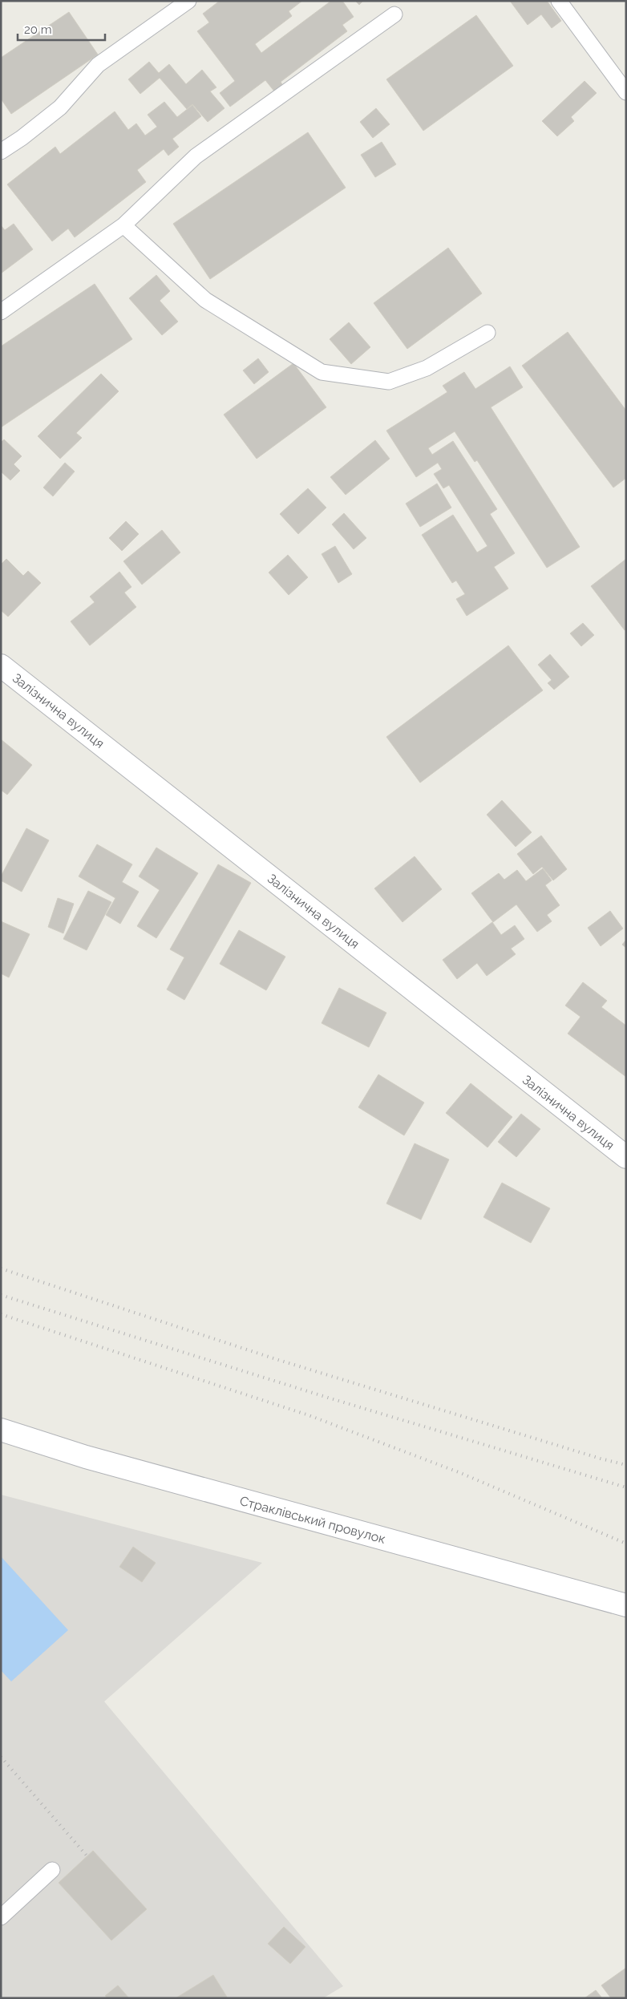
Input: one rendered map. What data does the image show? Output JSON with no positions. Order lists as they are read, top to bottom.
{
  "streets": {
    "street": ["Залізнична вулиця", "Страклівський провулок"]
  },
  "scale_bar": "20 m"
}
